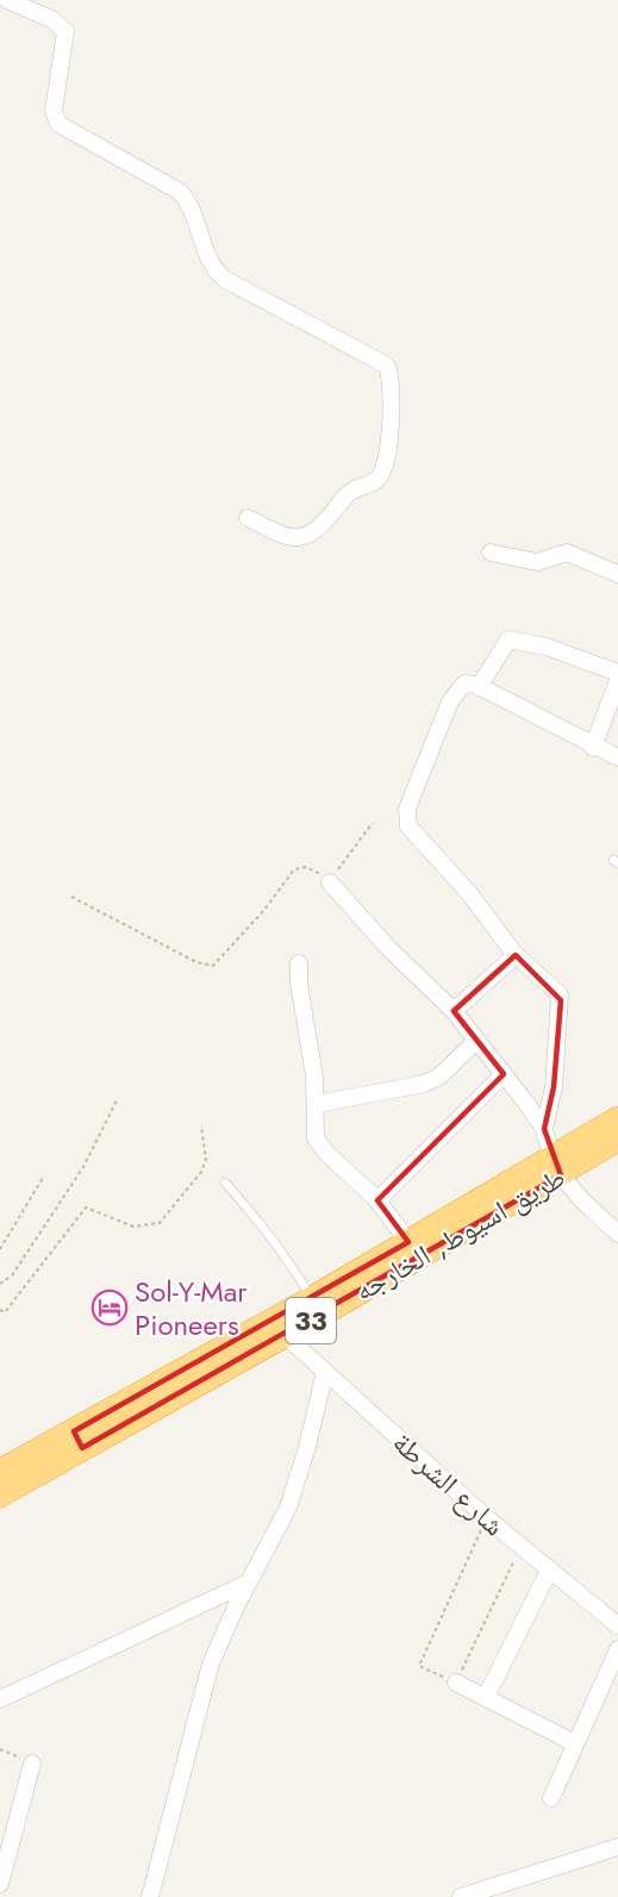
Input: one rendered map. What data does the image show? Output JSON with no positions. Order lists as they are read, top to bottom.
{
  "streets": {
    "highway": ["طريق اسيوط, الخارجه", "33"],
    "street": ["شارع الشرطة"]
  },
  "crossings": [
    ["طريق اسيوط, الخارجه", "شارع الشرطة"]
  ],
  "places": {
    "hotel": ["Sol-Y-Mar Pioneers"]
  }
}
